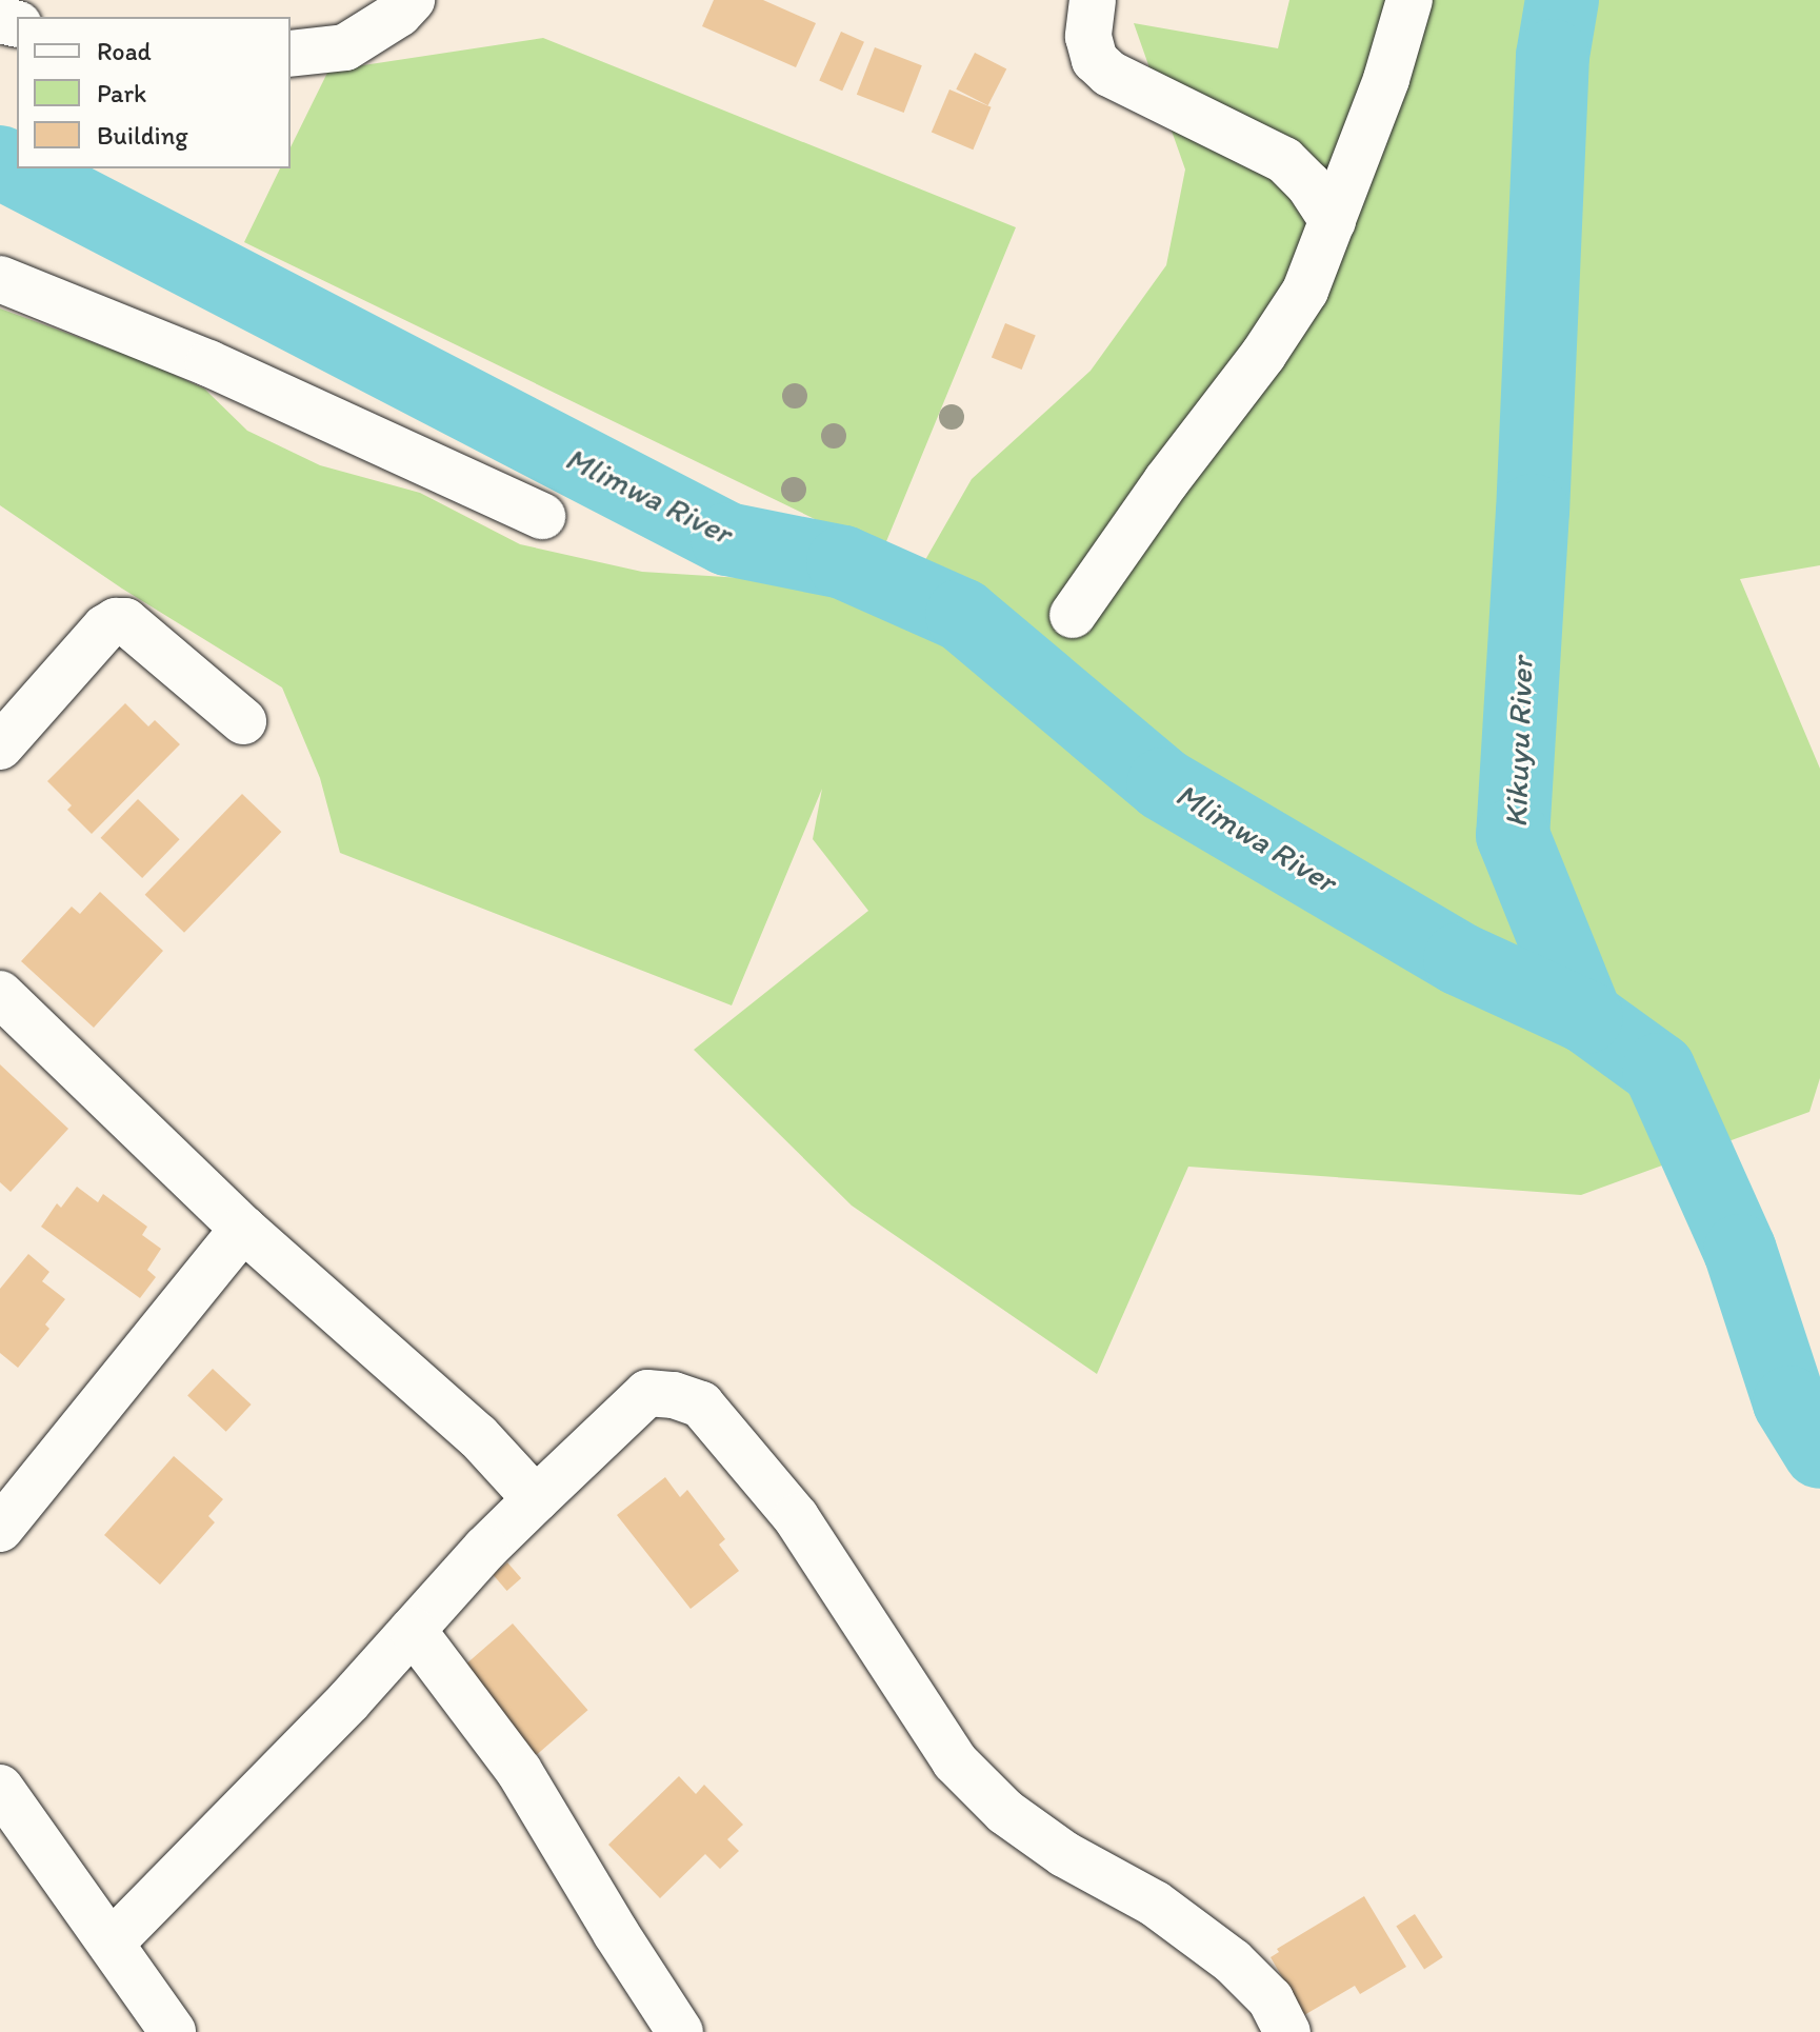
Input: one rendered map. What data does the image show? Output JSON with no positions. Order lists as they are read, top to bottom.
{
  "water": ["Mlimwa River", "Kikuyu River"],
  "legend": ["Road", "Park", "Building"]
}
